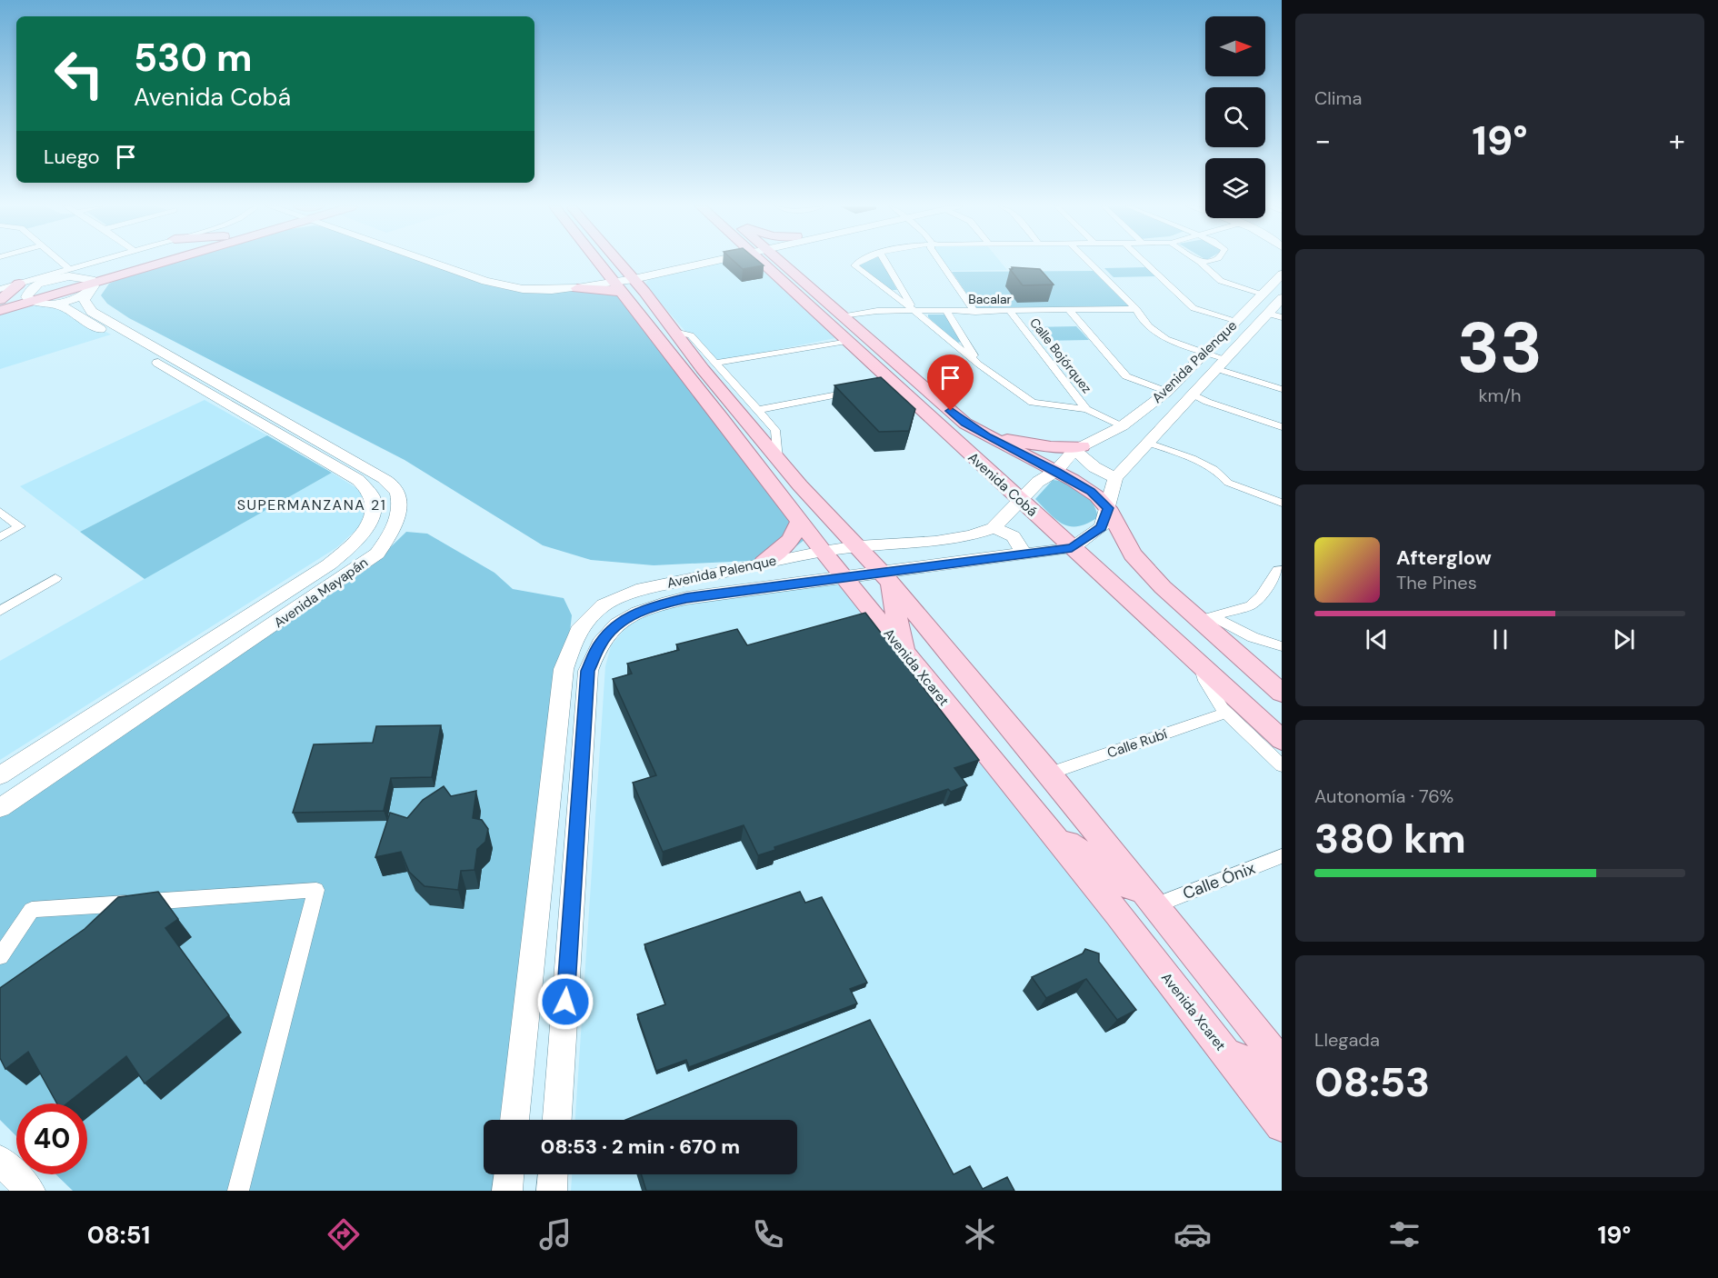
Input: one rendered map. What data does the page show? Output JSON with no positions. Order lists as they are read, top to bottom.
{
  "streets": {
    "main road": ["Avenida Cobá", "Avenida Xcaret"],
    "street": [
      "Bacalar",
      "Calle Bojórquez",
      "Avenida Palenque",
      "Avenida Mayapán",
      "Calle Rubí",
      "Calle Ónix"
    ]
  },
  "crossings": [
    ["Bacalar", "Calle Bojórquez"],
    ["Bacalar", "Avenida Cobá"],
    ["Calle Bojórquez", "Avenida Palenque"],
    ["Avenida Palenque", "Avenida Cobá"],
    ["Avenida Palenque", "Avenida Xcaret"]
  ],
  "districts": ["SUPERMANZANA 21"],
  "north": "right",
  "page": {
    "tile": [
      "Clima",
      ["33", "km/h"],
      ["Autonomía · 76%", "380 km"],
      ["Llegada", "08:53"]
    ],
    "turn": ["530 m", "Avenida Cobá"],
    "heat": ["−", "19°", "+"],
    "then": "Luego",
    "song": ["Afterglow", "The Pines"],
    "limit": "40",
    "trip": "08:53 · 2 min · 670 m",
    "tabs": ["08:51", "19°"]
  }
}
